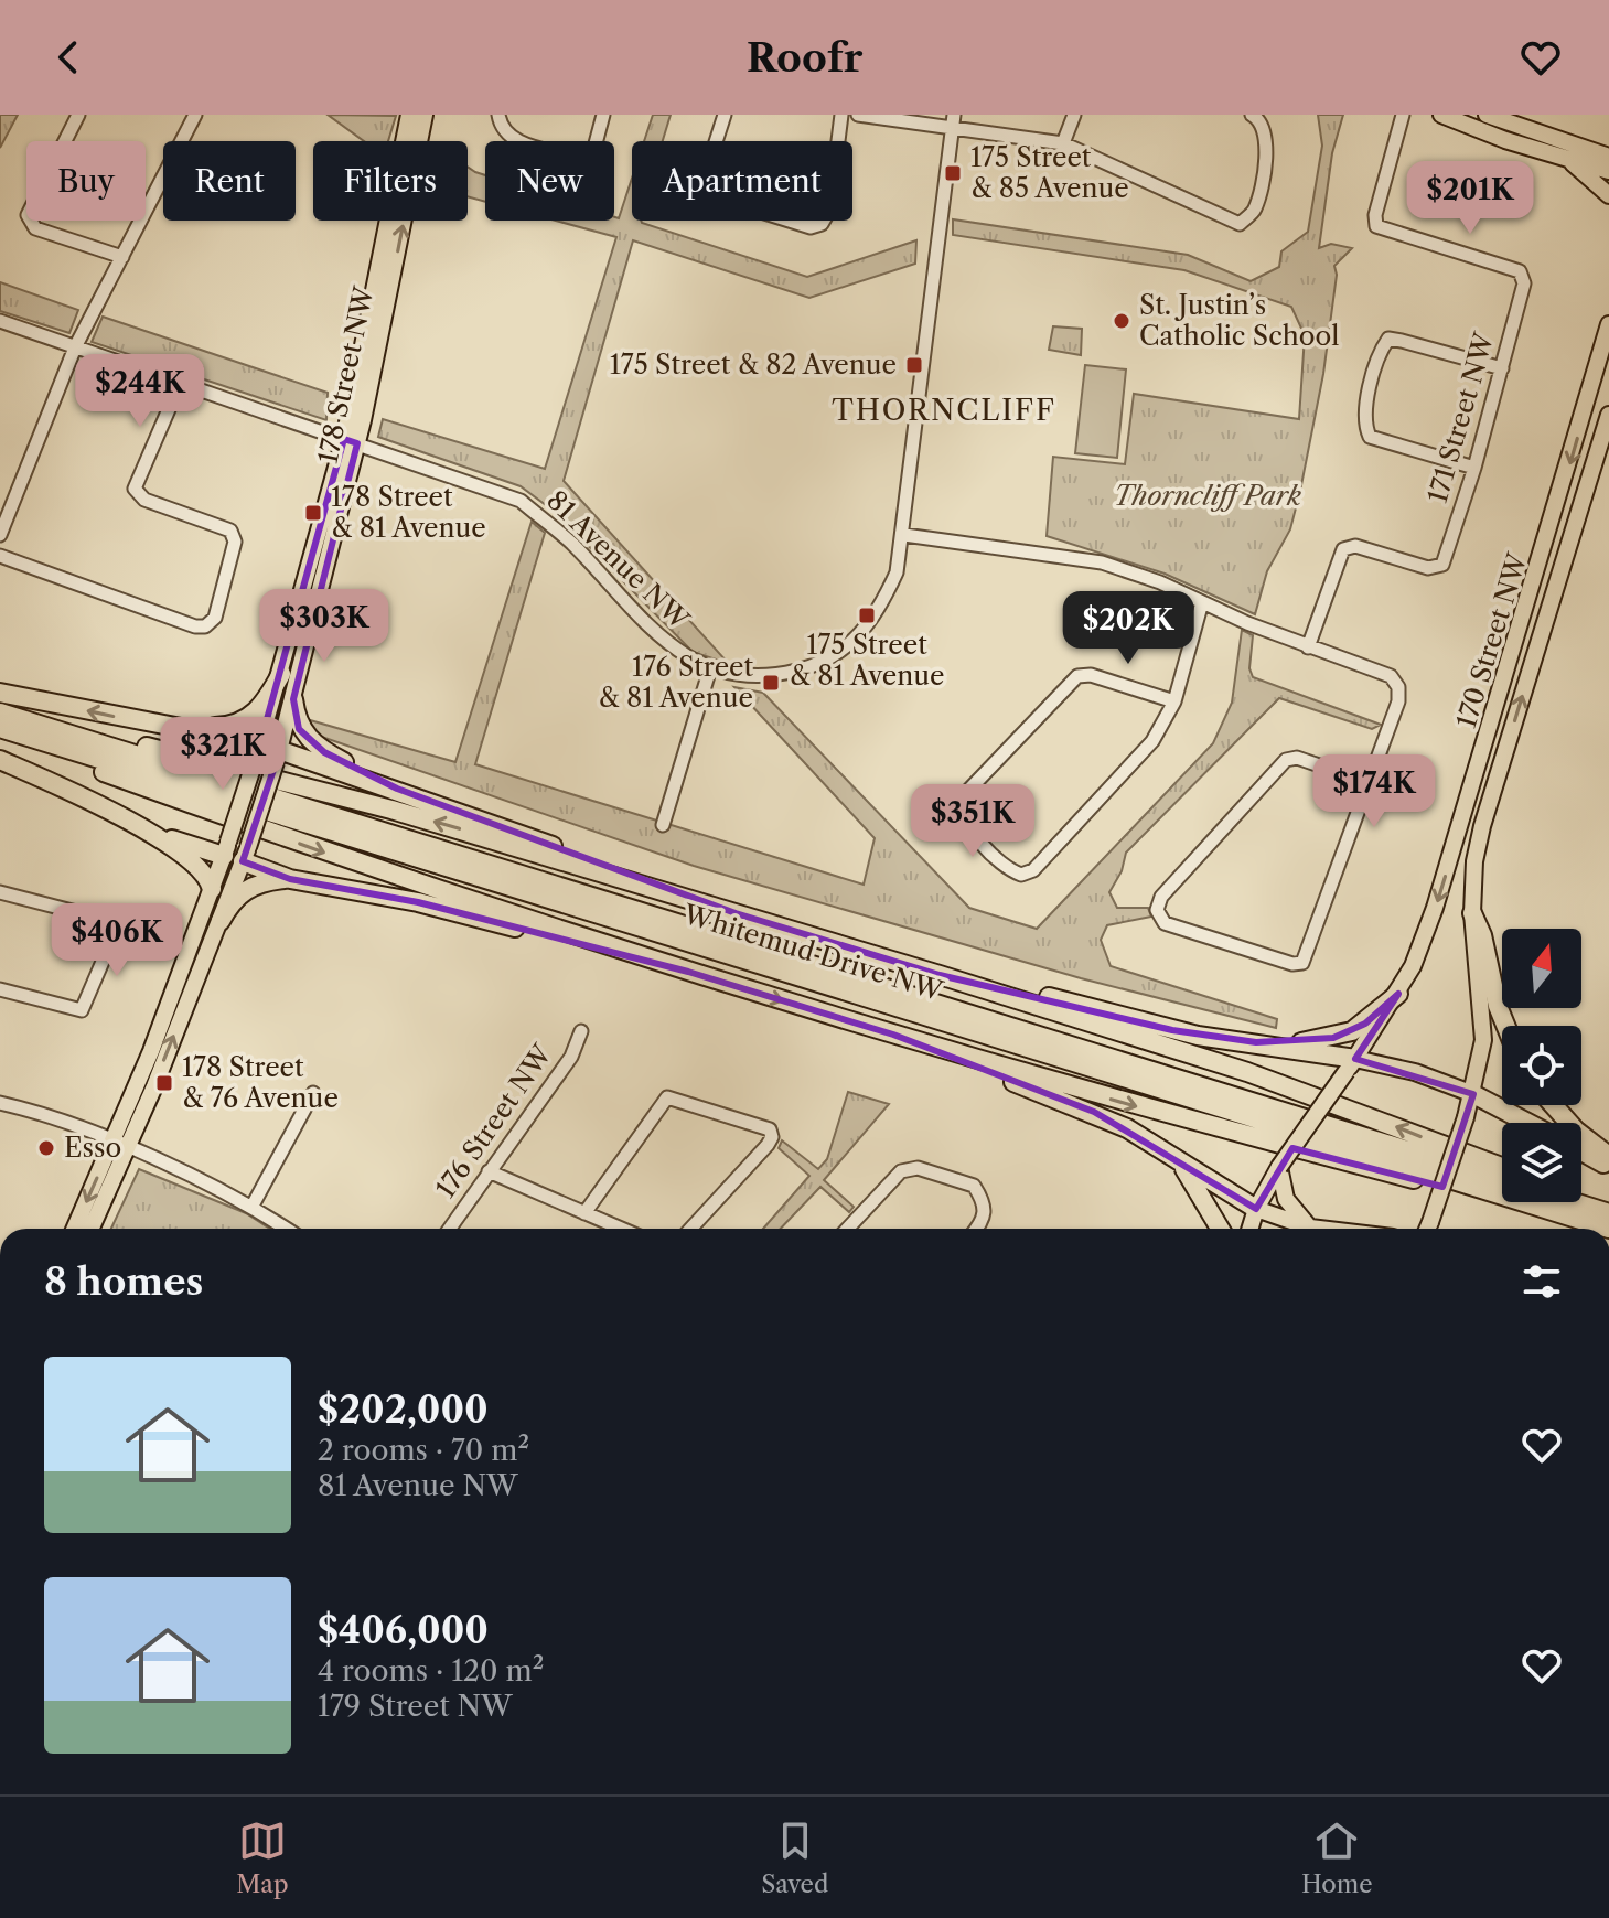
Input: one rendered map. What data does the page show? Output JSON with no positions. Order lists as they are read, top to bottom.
{
  "streets": {
    "highway": ["Whitemud Drive NW"],
    "main road": ["178 Street NW", "170 Street NW"],
    "street": ["171 Street NW", "81 Avenue NW", "176 Street NW"]
  },
  "crossings": [
    ["178 Street NW", "81 Avenue NW"]
  ],
  "districts": ["THORNCLIFF"],
  "parks": ["Thorncliff Park"],
  "places": {
    "transit": [
      "175 Street & 85 Avenue",
      "175 Street & 82 Avenue",
      "178 Street & 81 Avenue",
      "175 Street & 81 Avenue",
      "176 Street & 81 Avenue",
      "178 Street & 76 Avenue"
    ],
    "other": ["St. Justin’s Catholic School", "Esso"]
  },
  "north": "top",
  "page": {
    "header": "Roofr",
    "chip": [
      "Buy",
      "Rent",
      "Filters",
      "New",
      "Apartment"
    ],
    "price": [
      "$201K",
      "$244K",
      "$303K",
      "$202K",
      "$321K",
      "$174K",
      "$351K",
      "$406K"
    ],
    "heading": "8 homes",
    "list": [
      {
        "name": "$202,000",
        "note": "2 rooms · 70 m² · 81 Avenue NW"
      },
      {
        "name": "$406,000",
        "note": "4 rooms · 120 m² · 179 Street NW"
      }
    ],
    "tabs": ["Map", "Saved", "Home"]
  }
}
